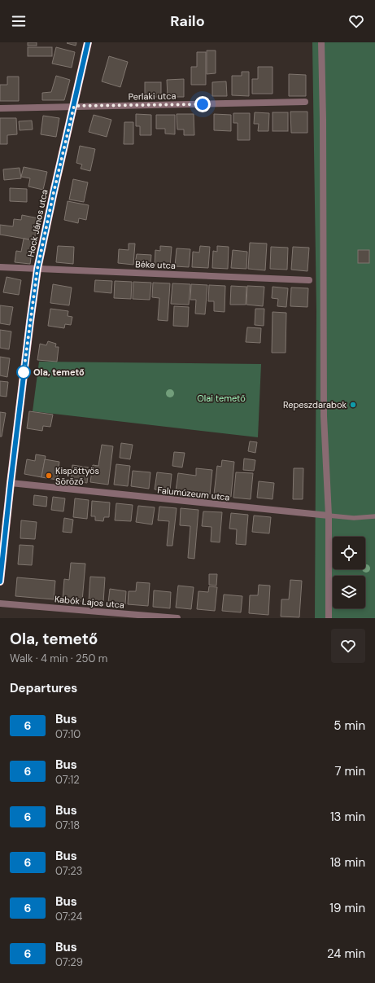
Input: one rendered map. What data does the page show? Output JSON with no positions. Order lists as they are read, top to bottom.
{
  "streets": {
    "main road": ["Hock János utca"],
    "street": [
      "Perlaki utca",
      "Béke utca",
      "Falumúzeum utca",
      "Kabók Lajos utca"
    ]
  },
  "crossings": [
    ["Perlaki utca", "Hock János utca"],
    ["Hock János utca", "Béke utca"],
    ["Hock János utca", "Falumúzeum utca"]
  ],
  "parks": ["Olai temető"],
  "places": ["Ola, temető", "Repeszdarabok", "Kispöttyös Söröző"],
  "lines": ["bus line 6"],
  "page": {
    "header": "Railo",
    "heading": [
      ["Ola, temető", "Walk · 4 min · 250 m"],
      "Departures"
    ],
    "list": [
      {
        "mark": "6",
        "name": "Bus",
        "note": "07:10",
        "value": "5 min"
      },
      {
        "mark": "6",
        "name": "Bus",
        "note": "07:12",
        "value": "7 min"
      },
      {
        "mark": "6",
        "name": "Bus",
        "note": "07:18",
        "value": "13 min"
      },
      {
        "mark": "6",
        "name": "Bus",
        "note": "07:23",
        "value": "18 min"
      },
      {
        "mark": "6",
        "name": "Bus",
        "note": "07:24",
        "value": "19 min"
      },
      {
        "mark": "6",
        "name": "Bus",
        "note": "07:29",
        "value": "24 min"
      }
    ]
  }
}
